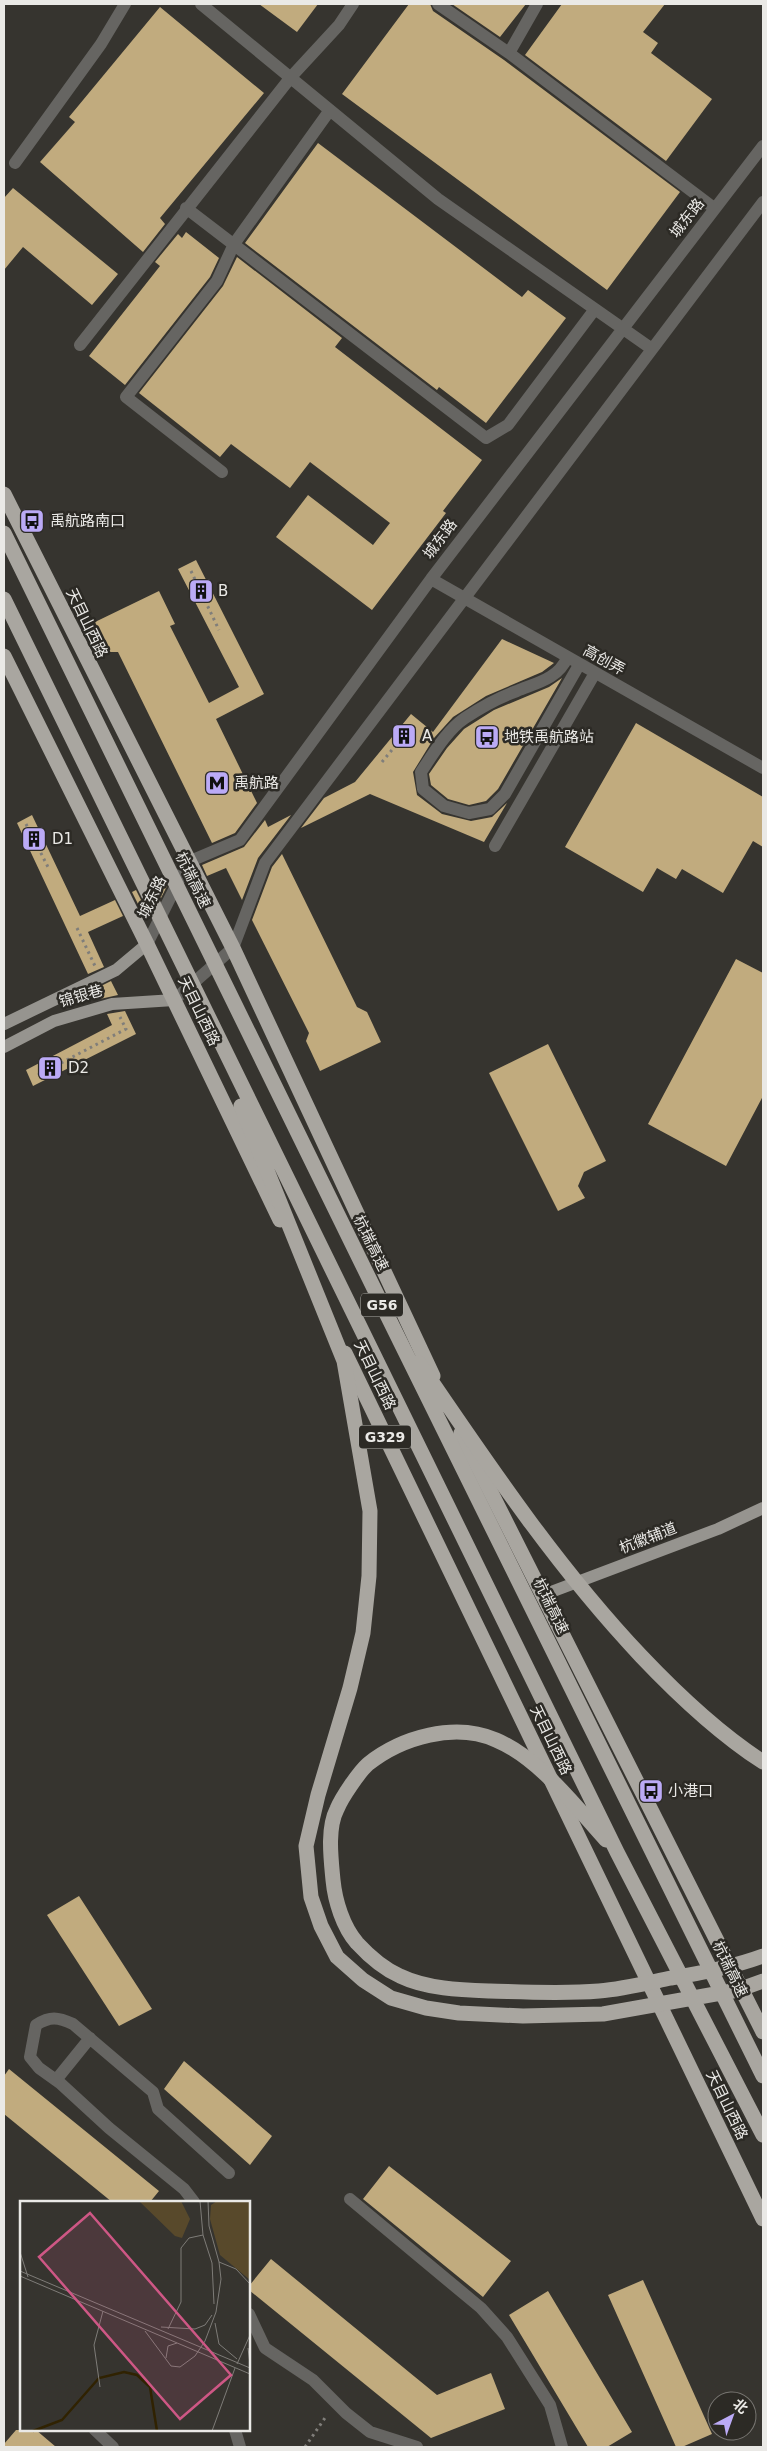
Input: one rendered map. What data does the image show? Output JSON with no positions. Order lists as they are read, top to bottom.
{
  "streets": {
    "highway": [
      "天目山西路",
      "杭瑞高速",
      "G56",
      "G329"
    ],
    "main road": ["锦银巷", "杭徽辅道"],
    "street": ["城东路", "高创弄"]
  },
  "crossings": [
    ["城东路", "天目山西路"],
    ["城东路", "高创弄"],
    ["城东路", "锦银巷"],
    ["天目山西路", "锦银巷"],
    ["天目山西路", "杭徽辅道"]
  ],
  "places": {
    "bus stop": ["禹航路南口", "地铁禹航路站", "小港口"],
    "building": [
      "B",
      "A",
      "D1",
      "D2"
    ],
    "metro station": ["禹航路"]
  },
  "north": "top right"
}
